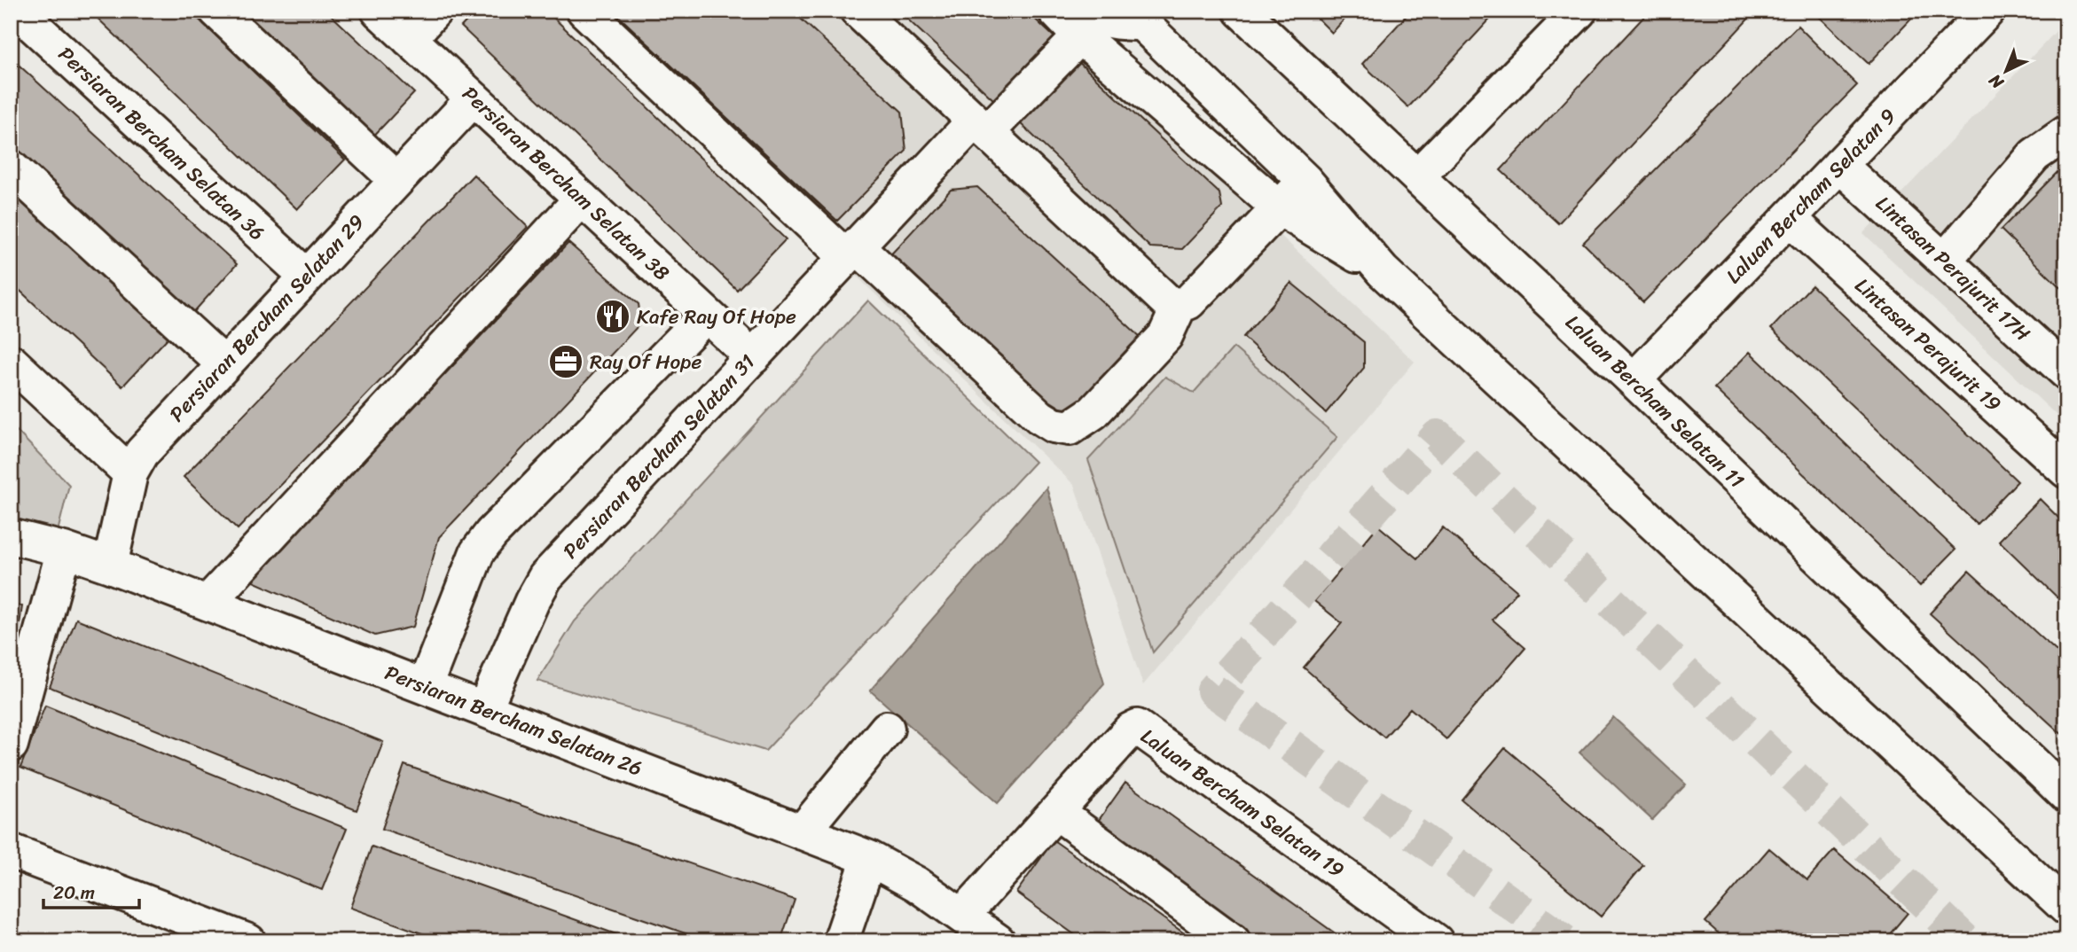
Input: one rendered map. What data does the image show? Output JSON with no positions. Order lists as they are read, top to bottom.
{
  "streets": {
    "street": [
      "Persiaran Bercham Selatan 36",
      "Persiaran Bercham Selatan 38",
      "Laluan Bercham Selatan 9",
      "Lintasan Perajurit 17H",
      "Persiaran Bercham Selatan 29",
      "Lintasan Perajurit 19",
      "Laluan Bercham Selatan 11",
      "Persiaran Bercham Selatan 31",
      "Persiaran Bercham Selatan 26",
      "Laluan Bercham Selatan 19"
    ]
  },
  "crossings": [
    ["Persiaran Bercham Selatan 36", "Persiaran Bercham Selatan 29"],
    ["Persiaran Bercham Selatan 38", "Persiaran Bercham Selatan 29"],
    ["Persiaran Bercham Selatan 38", "Persiaran Bercham Selatan 31"],
    ["Laluan Bercham Selatan 9", "Lintasan Perajurit 17H"],
    ["Laluan Bercham Selatan 9", "Lintasan Perajurit 19"],
    ["Laluan Bercham Selatan 9", "Laluan Bercham Selatan 11"],
    ["Persiaran Bercham Selatan 29", "Persiaran Bercham Selatan 26"],
    ["Persiaran Bercham Selatan 31", "Persiaran Bercham Selatan 26"],
    ["Persiaran Bercham Selatan 26", "Laluan Bercham Selatan 19"]
  ],
  "places": {
    "restaurant": ["Kafe Ray Of Hope"],
    "office": ["Ray Of Hope"]
  },
  "scale_bar": "20 m",
  "north": "bottom left"
}
